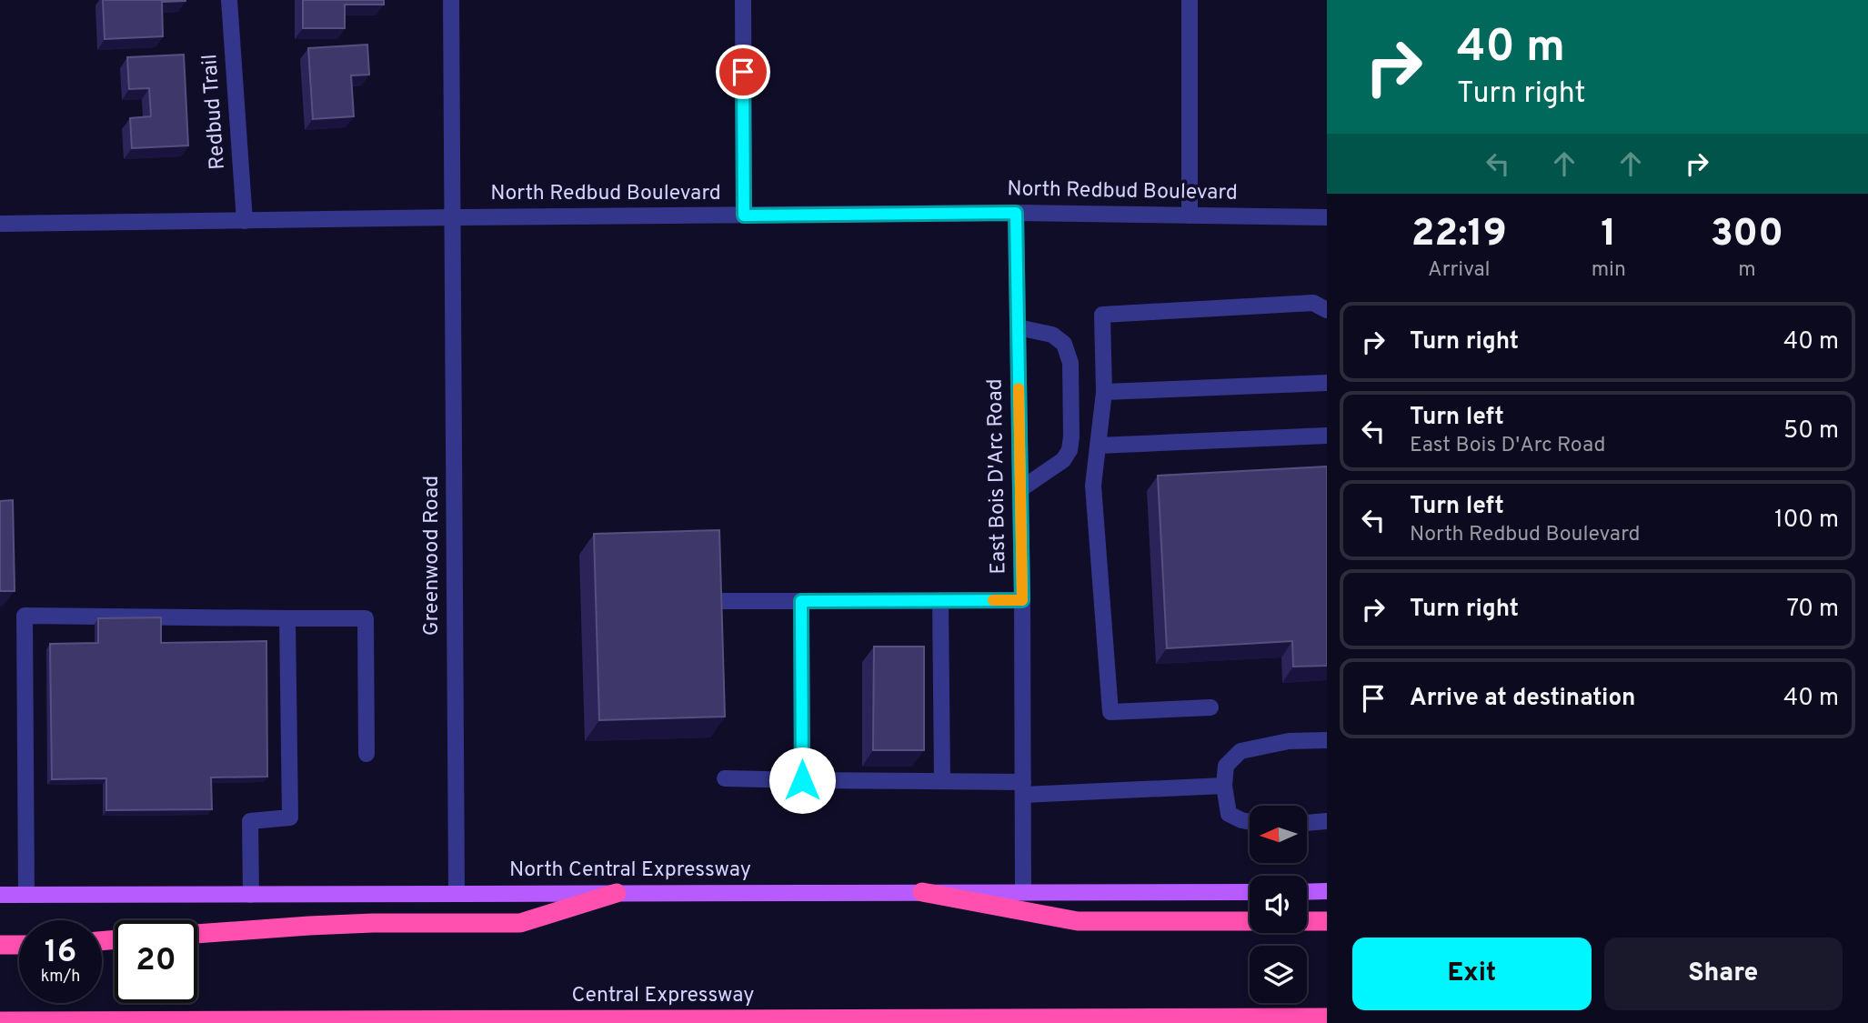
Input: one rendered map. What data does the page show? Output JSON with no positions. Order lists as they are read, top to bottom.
{
  "streets": {
    "highway": ["Central Expressway"],
    "main road": ["North Central Expressway"],
    "street": [
      "Redbud Trail",
      "North Redbud Boulevard",
      "East Bois D'Arc Road",
      "Greenwood Road"
    ]
  },
  "crossings": [
    ["Redbud Trail", "North Redbud Boulevard"],
    ["North Redbud Boulevard", "East Bois D'Arc Road"],
    ["North Redbud Boulevard", "Greenwood Road"],
    ["East Bois D'Arc Road", "North Central Expressway"],
    ["Greenwood Road", "North Central Expressway"]
  ],
  "north": "left",
  "page": {
    "turn": ["40 m", "Turn right"],
    "eta": [
      "22:19",
      "Arrival",
      "1",
      "min",
      "300",
      "m"
    ],
    "list": [
      {
        "name": "Turn right",
        "value": "40 m"
      },
      {
        "name": "Turn left",
        "note": "East Bois D'Arc Road",
        "value": "50 m"
      },
      {
        "name": "Turn left",
        "note": "North Redbud Boulevard",
        "value": "100 m"
      },
      {
        "name": "Turn right",
        "value": "70 m"
      },
      {
        "name": "Arrive at destination",
        "value": "40 m"
      }
    ],
    "speed": "16 km/h",
    "limit": "20",
    "buttons": ["Exit", "Share"]
  }
}
